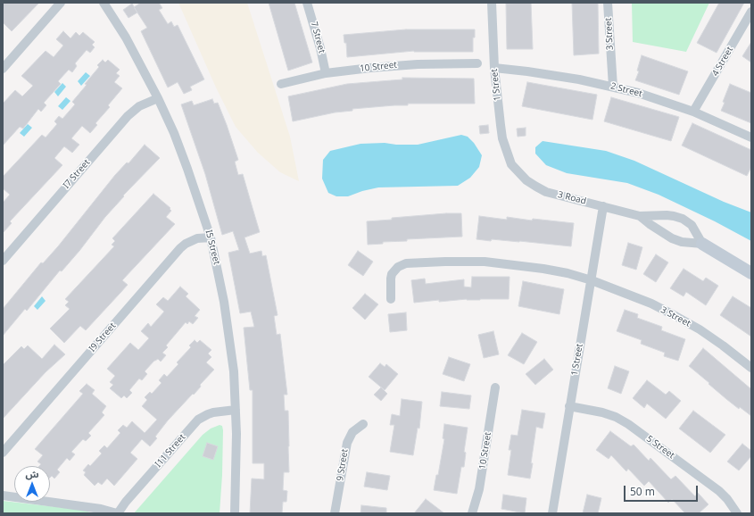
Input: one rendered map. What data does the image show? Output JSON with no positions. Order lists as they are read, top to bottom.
{
  "streets": {
    "street": [
      "3 Street",
      "7 Street",
      "4 Street",
      "10 Street",
      "1 Street",
      "2 Street",
      "I7 Street",
      "3 Road",
      "I5 Street",
      "I9 Street",
      "5 Street",
      "I11 Street",
      "9 Street"
    ]
  },
  "crossings": [
    ["3 Street", "1 Street"],
    ["3 Street", "2 Street"],
    ["7 Street", "10 Street"],
    ["4 Street", "2 Street"],
    ["1 Street", "2 Street"],
    ["1 Street", "3 Road"],
    ["1 Street", "5 Street"],
    ["I7 Street", "I5 Street"],
    ["I5 Street", "I9 Street"],
    ["I5 Street", "I11 Street"]
  ],
  "scale_bar": "50 m",
  "north": "top"
}
